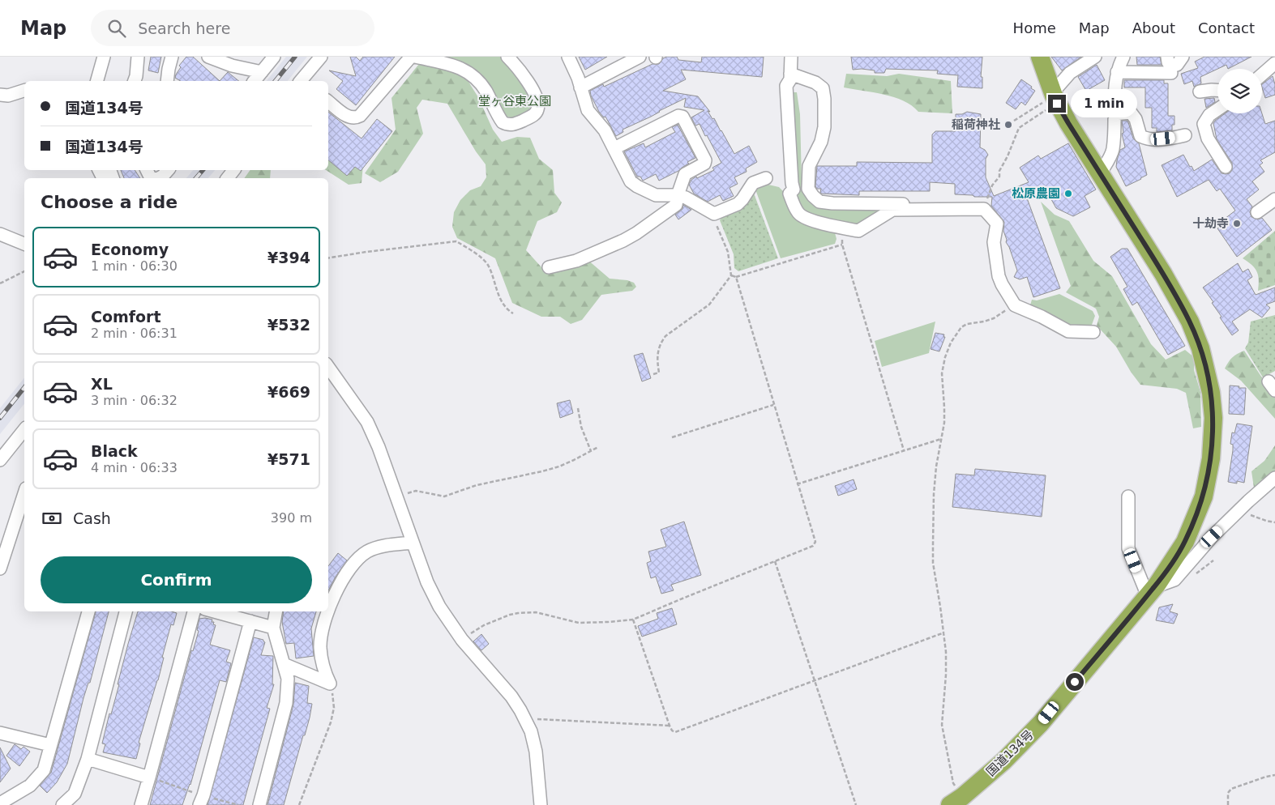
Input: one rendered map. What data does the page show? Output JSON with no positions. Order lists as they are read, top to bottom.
{
  "streets": {
    "highway": ["国道134号"]
  },
  "parks": ["堂ヶ谷東公園"],
  "places": ["稲荷神社", "松原農園", "十劫寺"],
  "page": {
    "header": "Map",
    "search": "Search here",
    "nav": [
      "Home",
      "Map",
      "About",
      "Contact"
    ],
    "banner": ["国道134号", "国道134号"],
    "bubble": "1 min",
    "heading": "Choose a ride",
    "list": [
      {
        "name": "Economy",
        "note": "1 min · 06:30",
        "value": "¥394"
      },
      {
        "name": "Comfort",
        "note": "2 min · 06:31",
        "value": "¥532"
      },
      {
        "name": "XL",
        "note": "3 min · 06:32",
        "value": "¥669"
      },
      {
        "name": "Black",
        "note": "4 min · 06:33",
        "value": "¥571"
      }
    ],
    "pay": ["Cash", "390 m"],
    "buttons": "Confirm"
  }
}
